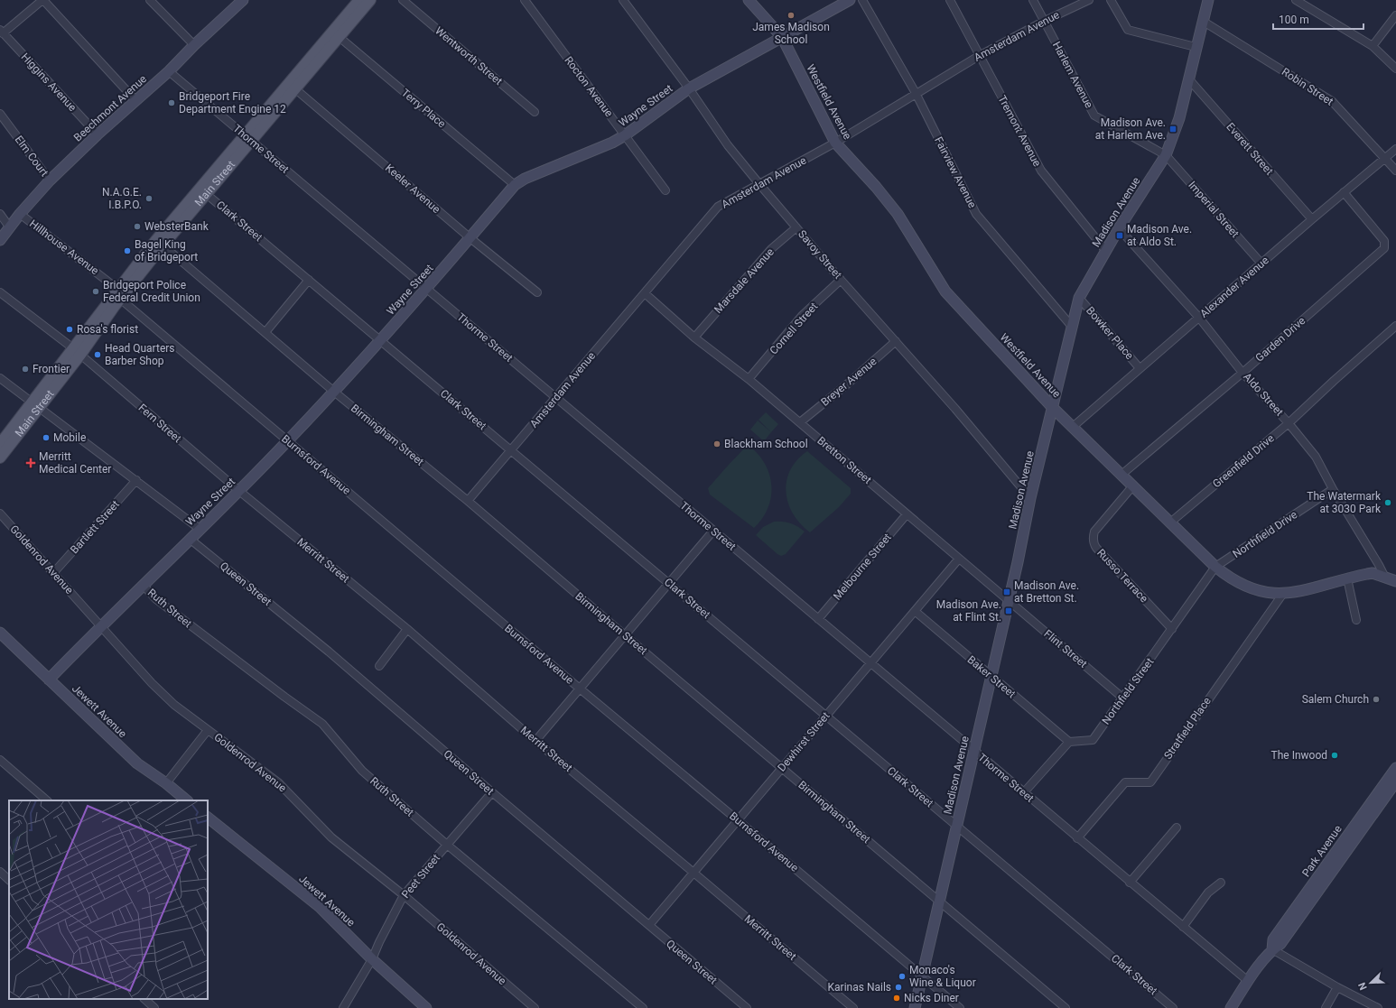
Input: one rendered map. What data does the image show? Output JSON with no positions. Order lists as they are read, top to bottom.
{
  "streets": {
    "main road": ["Main Street"],
    "street": [
      "Amsterdam Avenue",
      "Wentworth Street",
      "Harlem Avenue",
      "Higgins Avenue",
      "Rocton Avenue",
      "Robin Street",
      "Westfield Avenue",
      "Wayne Street",
      "Beechmont Avenue",
      "Terry Place",
      "Tremont Avenue",
      "Thorme Street",
      "Everett Street",
      "Elm Court",
      "Fairview Avenue",
      "Keeler Avenue",
      "Imperial Street",
      "Madison Avenue",
      "Clark Street",
      "Hillhouse Avenue",
      "Savoy Street",
      "Marsdale Avenue",
      "Alexander Avenue",
      "Cornell Street",
      "Bowker Place",
      "Garden Drive",
      "Breyer Avenue",
      "Aldo Street",
      "Fern Street",
      "Birmingham Street",
      "Bretton Street",
      "Greenfield Drive",
      "Burnsford Avenue",
      "Bartlett Street",
      "Northfield Drive",
      "Goldenrod Avenue",
      "Merritt Street",
      "Melbourne Street",
      "Russo Terrace",
      "Queen Street",
      "Ruth Street",
      "Flint Street",
      "Baker Street",
      "Northfield Street",
      "Jewett Avenue",
      "Stratfield Place",
      "Dewhirst Street",
      "Park Avenue",
      "Peet Street"
    ]
  },
  "crossings": [
    ["Amsterdam Avenue", "Harlem Avenue"],
    ["Amsterdam Avenue", "Westfield Avenue"],
    ["Amsterdam Avenue", "Tremont Avenue"],
    ["Amsterdam Avenue", "Thorme Street"],
    ["Amsterdam Avenue", "Fairview Avenue"],
    ["Amsterdam Avenue", "Clark Street"],
    ["Amsterdam Avenue", "Savoy Street"],
    ["Amsterdam Avenue", "Birmingham Street"],
    ["Amsterdam Avenue", "Bretton Street"],
    ["Harlem Avenue", "Imperial Street"],
    ["Harlem Avenue", "Madison Avenue"],
    ["Higgins Avenue", "Beechmont Avenue"],
    ["Rocton Avenue", "Wayne Street"],
    ["Robin Street", "Madison Avenue"],
    ["Robin Street", "Alexander Avenue"],
    ["Westfield Avenue", "Wayne Street"],
    ["Westfield Avenue", "Madison Avenue"],
    ["Westfield Avenue", "Alexander Avenue"],
    ["Westfield Avenue", "Garden Drive"],
    ["Westfield Avenue", "Aldo Street"],
    ["Westfield Avenue", "Greenfield Drive"],
    ["Westfield Avenue", "Northfield Drive"],
    ["Westfield Avenue", "Russo Terrace"],
    ["Westfield Avenue", "Northfield Street"],
    ["Westfield Avenue", "Stratfield Place"],
    ["Wayne Street", "Terry Place"],
    ["Wayne Street", "Thorme Street"],
    ["Wayne Street", "Keeler Avenue"],
    ["Wayne Street", "Clark Street"],
    ["Wayne Street", "Savoy Street"],
    ["Wayne Street", "Fern Street"],
    ["Wayne Street", "Birmingham Street"],
    ["Wayne Street", "Burnsford Avenue"],
    ["Wayne Street", "Goldenrod Avenue"],
    ["Wayne Street", "Merritt Street"],
    ["Wayne Street", "Queen Street"],
    ["Wayne Street", "Ruth Street"],
    ["Wayne Street", "Jewett Avenue"],
    ["Beechmont Avenue", "Thorme Street"],
    ["Beechmont Avenue", "Elm Court"],
    ["Beechmont Avenue", "Hillhouse Avenue"],
    ["Terry Place", "Main Street"],
    ["Tremont Avenue", "Madison Avenue"],
    ["Thorme Street", "Main Street"],
    ["Thorme Street", "Madison Avenue"],
    ["Thorme Street", "Melbourne Street"],
    ["Thorme Street", "Stratfield Place"],
    ["Thorme Street", "Dewhirst Street"],
    ["Thorme Street", "Park Avenue"],
    ["Everett Street", "Madison Avenue"],
    ["Everett Street", "Alexander Avenue"],
    ["Fairview Avenue", "Madison Avenue"],
    ["Main Street", "Keeler Avenue"],
    ["Main Street", "Clark Street"],
    ["Main Street", "Hillhouse Avenue"],
    ["Main Street", "Fern Street"],
    ["Main Street", "Birmingham Street"],
    ["Main Street", "Burnsford Avenue"],
    ["Imperial Street", "Madison Avenue"],
    ["Imperial Street", "Alexander Avenue"],
    ["Madison Avenue", "Clark Street"],
    ["Madison Avenue", "Savoy Street"],
    ["Madison Avenue", "Bowker Place"],
    ["Madison Avenue", "Aldo Street"],
    ["Madison Avenue", "Birmingham Street"],
    ["Madison Avenue", "Bretton Street"],
    ["Madison Avenue", "Burnsford Avenue"],
    ["Madison Avenue", "Flint Street"],
    ["Madison Avenue", "Baker Street"],
    ["Clark Street", "Dewhirst Street"],
    ["Hillhouse Avenue", "Burnsford Avenue"],
    ["Savoy Street", "Marsdale Avenue"],
    ["Savoy Street", "Cornell Street"],
    ["Savoy Street", "Breyer Avenue"],
    ["Marsdale Avenue", "Bretton Street"],
    ["Alexander Avenue", "Bowker Place"],
    ["Alexander Avenue", "Garden Drive"],
    ["Alexander Avenue", "Aldo Street"],
    ["Cornell Street", "Bretton Street"],
    ["Garden Drive", "Aldo Street"],
    ["Breyer Avenue", "Bretton Street"],
    ["Aldo Street", "Greenfield Drive"],
    ["Aldo Street", "Northfield Drive"],
    ["Fern Street", "Merritt Street"],
    ["Birmingham Street", "Dewhirst Street"],
    ["Bretton Street", "Melbourne Street"],
    ["Bretton Street", "Flint Street"],
    ["Bretton Street", "Dewhirst Street"],
    ["Burnsford Avenue", "Dewhirst Street"],
    ["Bartlett Street", "Goldenrod Avenue"],
    ["Northfield Drive", "Northfield Street"],
    ["Goldenrod Avenue", "Peet Street"],
    ["Merritt Street", "Dewhirst Street"],
    ["Russo Terrace", "Northfield Street"],
    ["Queen Street", "Dewhirst Street"],
    ["Queen Street", "Peet Street"],
    ["Ruth Street", "Peet Street"],
    ["Flint Street", "Northfield Street"],
    ["Baker Street", "Northfield Street"],
    ["Baker Street", "Dewhirst Street"],
    ["Jewett Avenue", "Peet Street"]
  ],
  "places": {
    "other": [
      "James Madison School",
      "Bridgeport Fire Department Engine 12",
      "N.A.G.E. I.B.P.O.",
      "WebsterBank",
      "Bagel King of Bridgeport",
      "Bridgeport Police Federal Credit Union",
      "Rosa's florist",
      "Head Quarters Barber Shop",
      "Frontier",
      "Mobile",
      "Blackham School",
      "The Watermark at 3030 Park",
      "Salem Church",
      "The Inwood",
      "Monaco's Wine & Liquor",
      "Karinas Nails",
      "Nicks Diner"
    ],
    "transit": [
      "Madison Ave. at Harlem Ave.",
      "Madison Ave. at Aldo St.",
      "Madison Ave. at Bretton St.",
      "Madison Ave. at Flint St."
    ],
    "health": ["Merritt Medical Center"]
  },
  "scale_bar": "100 m",
  "north": "bottom left"
}
